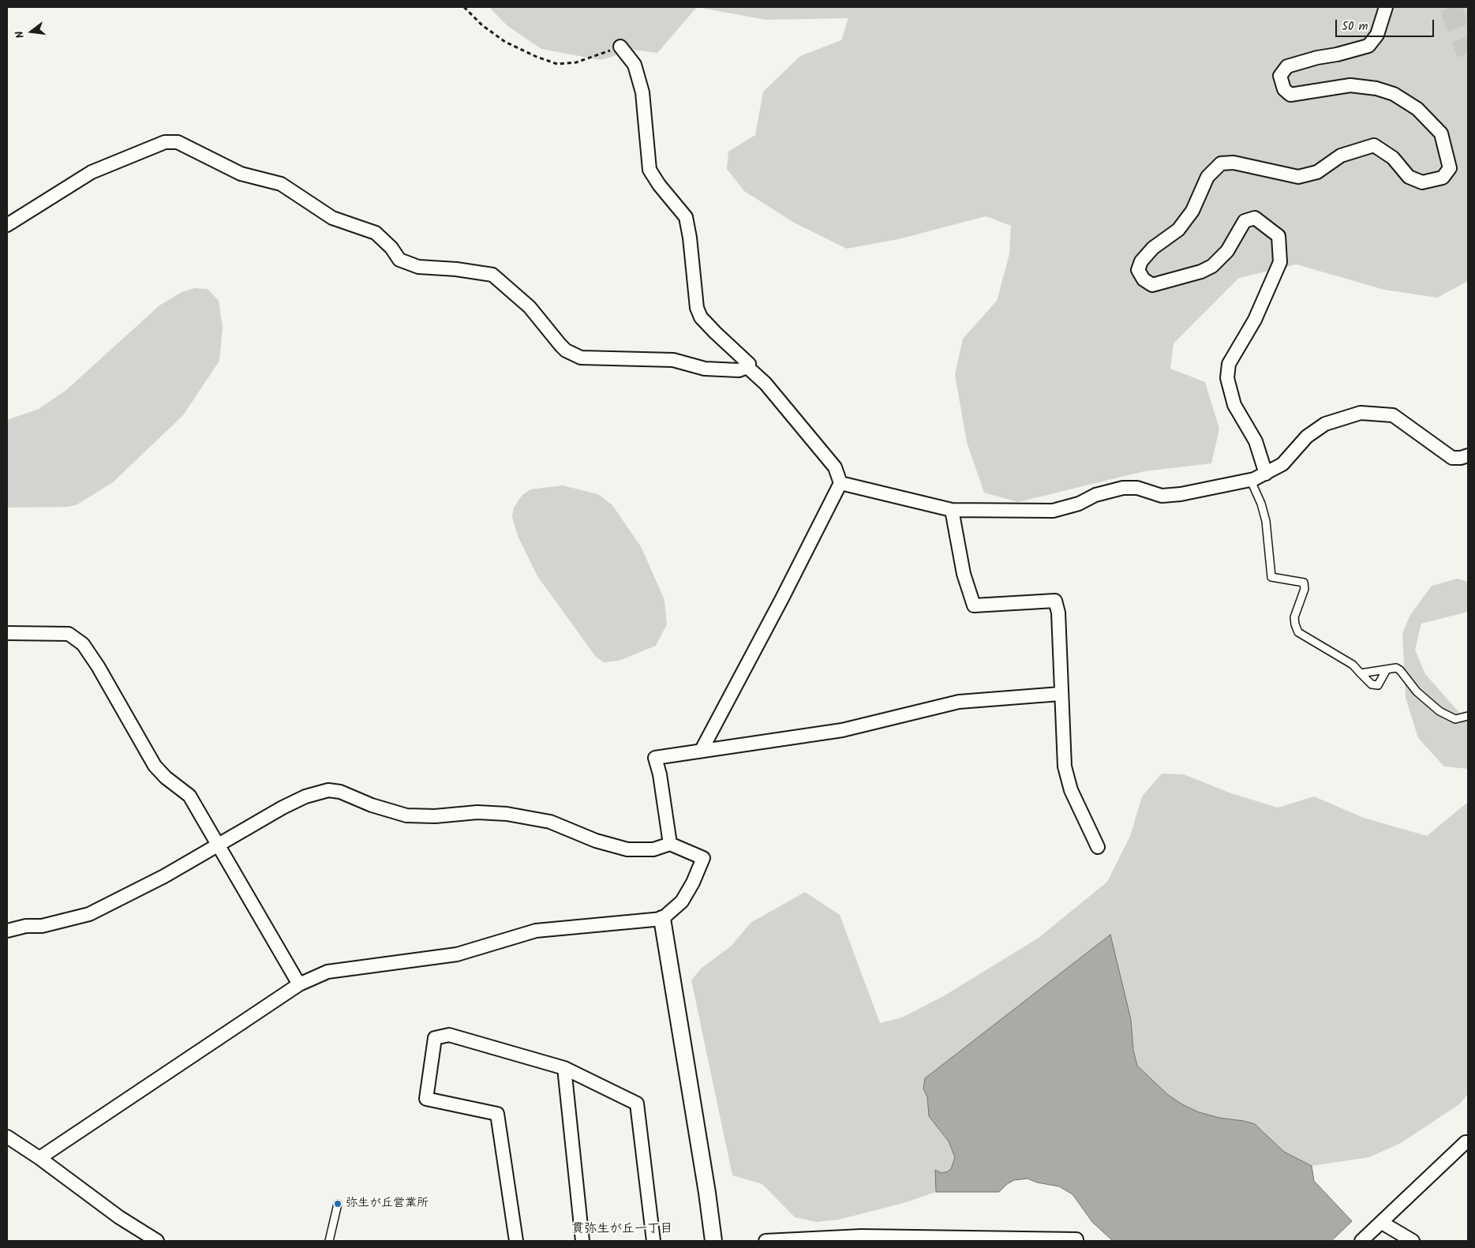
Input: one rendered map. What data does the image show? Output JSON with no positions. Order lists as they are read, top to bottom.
{
  "districts": ["貫弥生が丘一丁目"],
  "places": ["弥生が丘営業所"],
  "scale_bar": "50 m",
  "north": "left"
}
